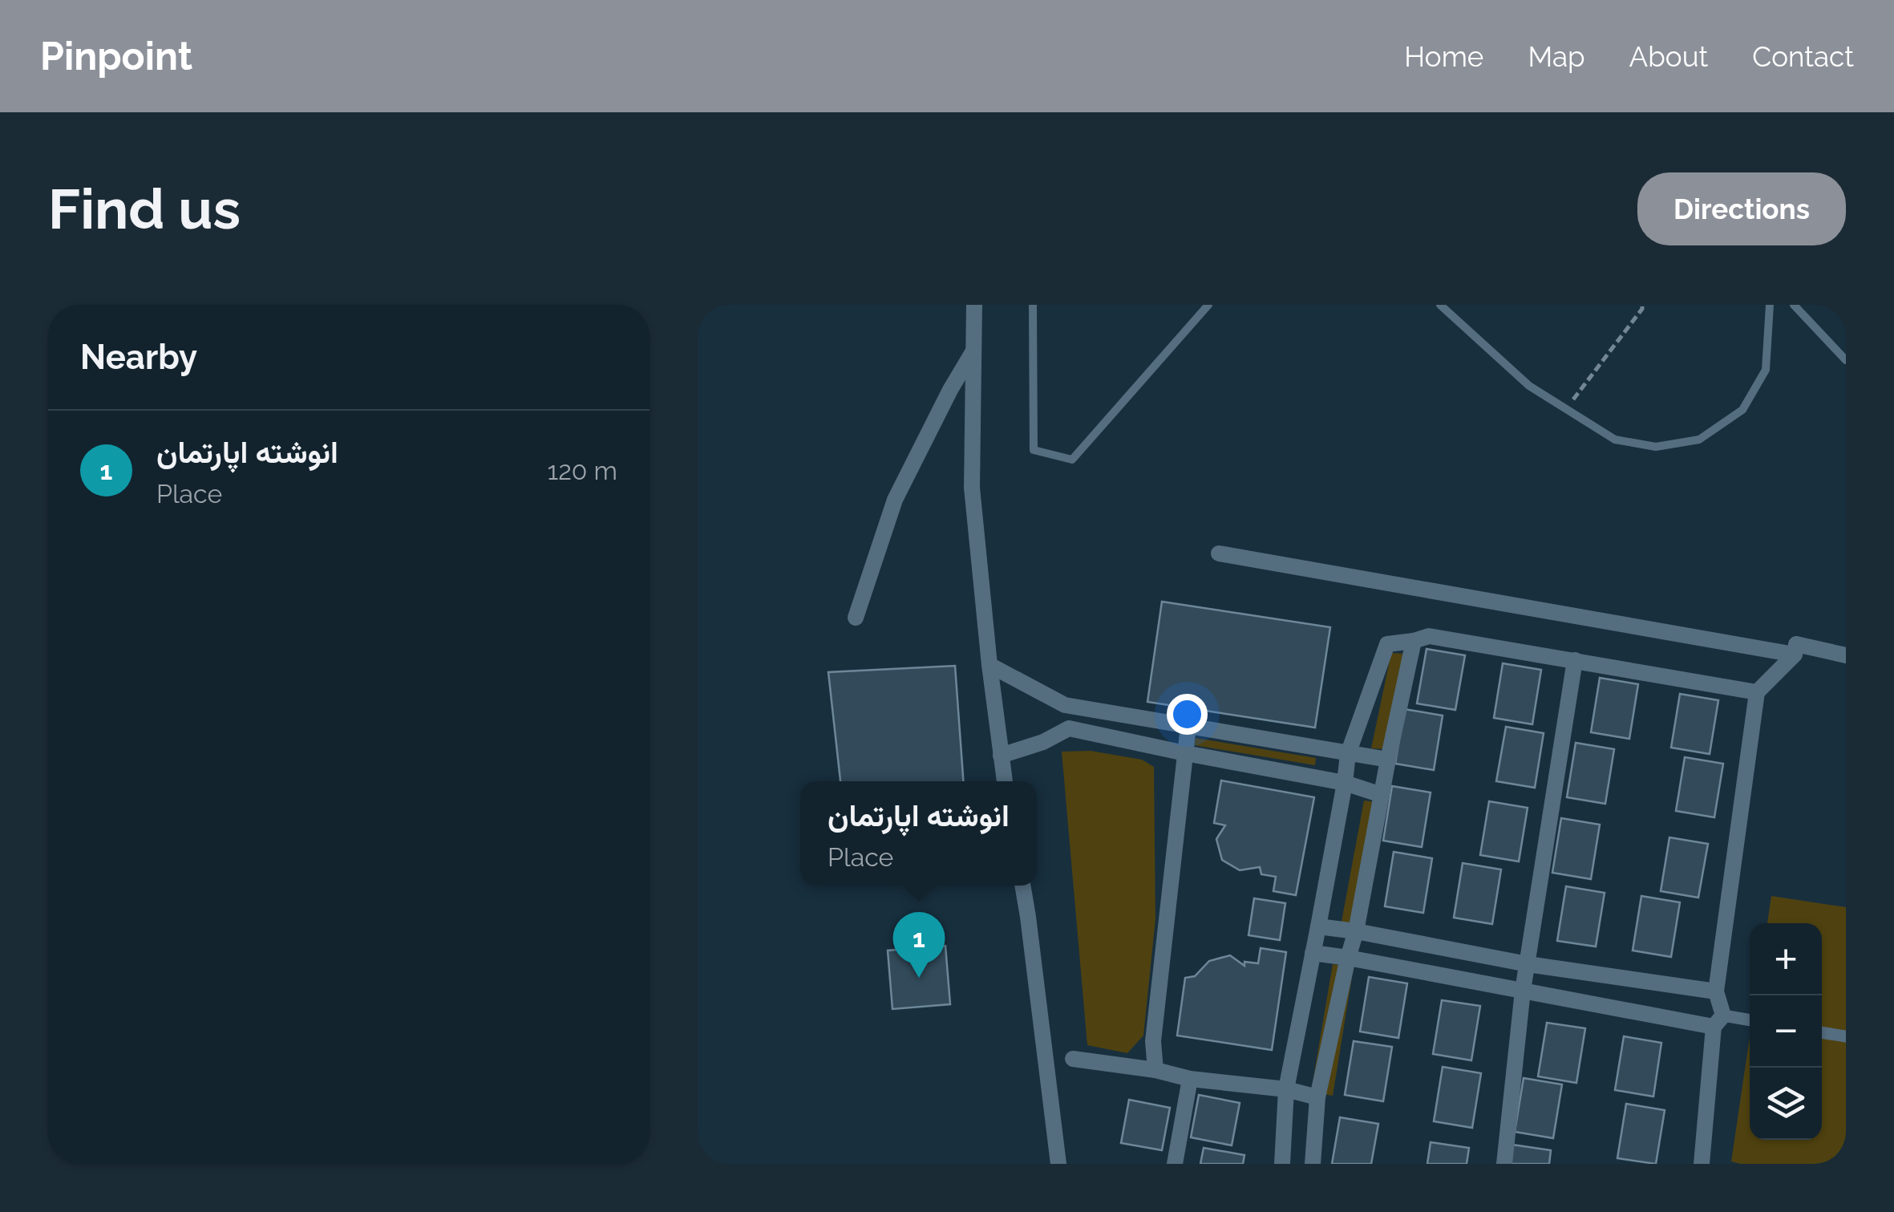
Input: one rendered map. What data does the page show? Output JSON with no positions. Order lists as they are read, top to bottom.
{
  "page": {
    "header": "Pinpoint",
    "nav": [
      "Home",
      "Map",
      "About",
      "Contact"
    ],
    "buttons": "Directions",
    "title": "Find us",
    "heading": "Nearby",
    "list": [
      {
        "mark": "1",
        "name": "انوشته اپارتمان",
        "note": "Place",
        "value": "120 m"
      }
    ],
    "popup": ["انوشته اپارتمان", "Place"],
    "pins": "1",
    "map_buttons": ["+", "−"]
  }
}
